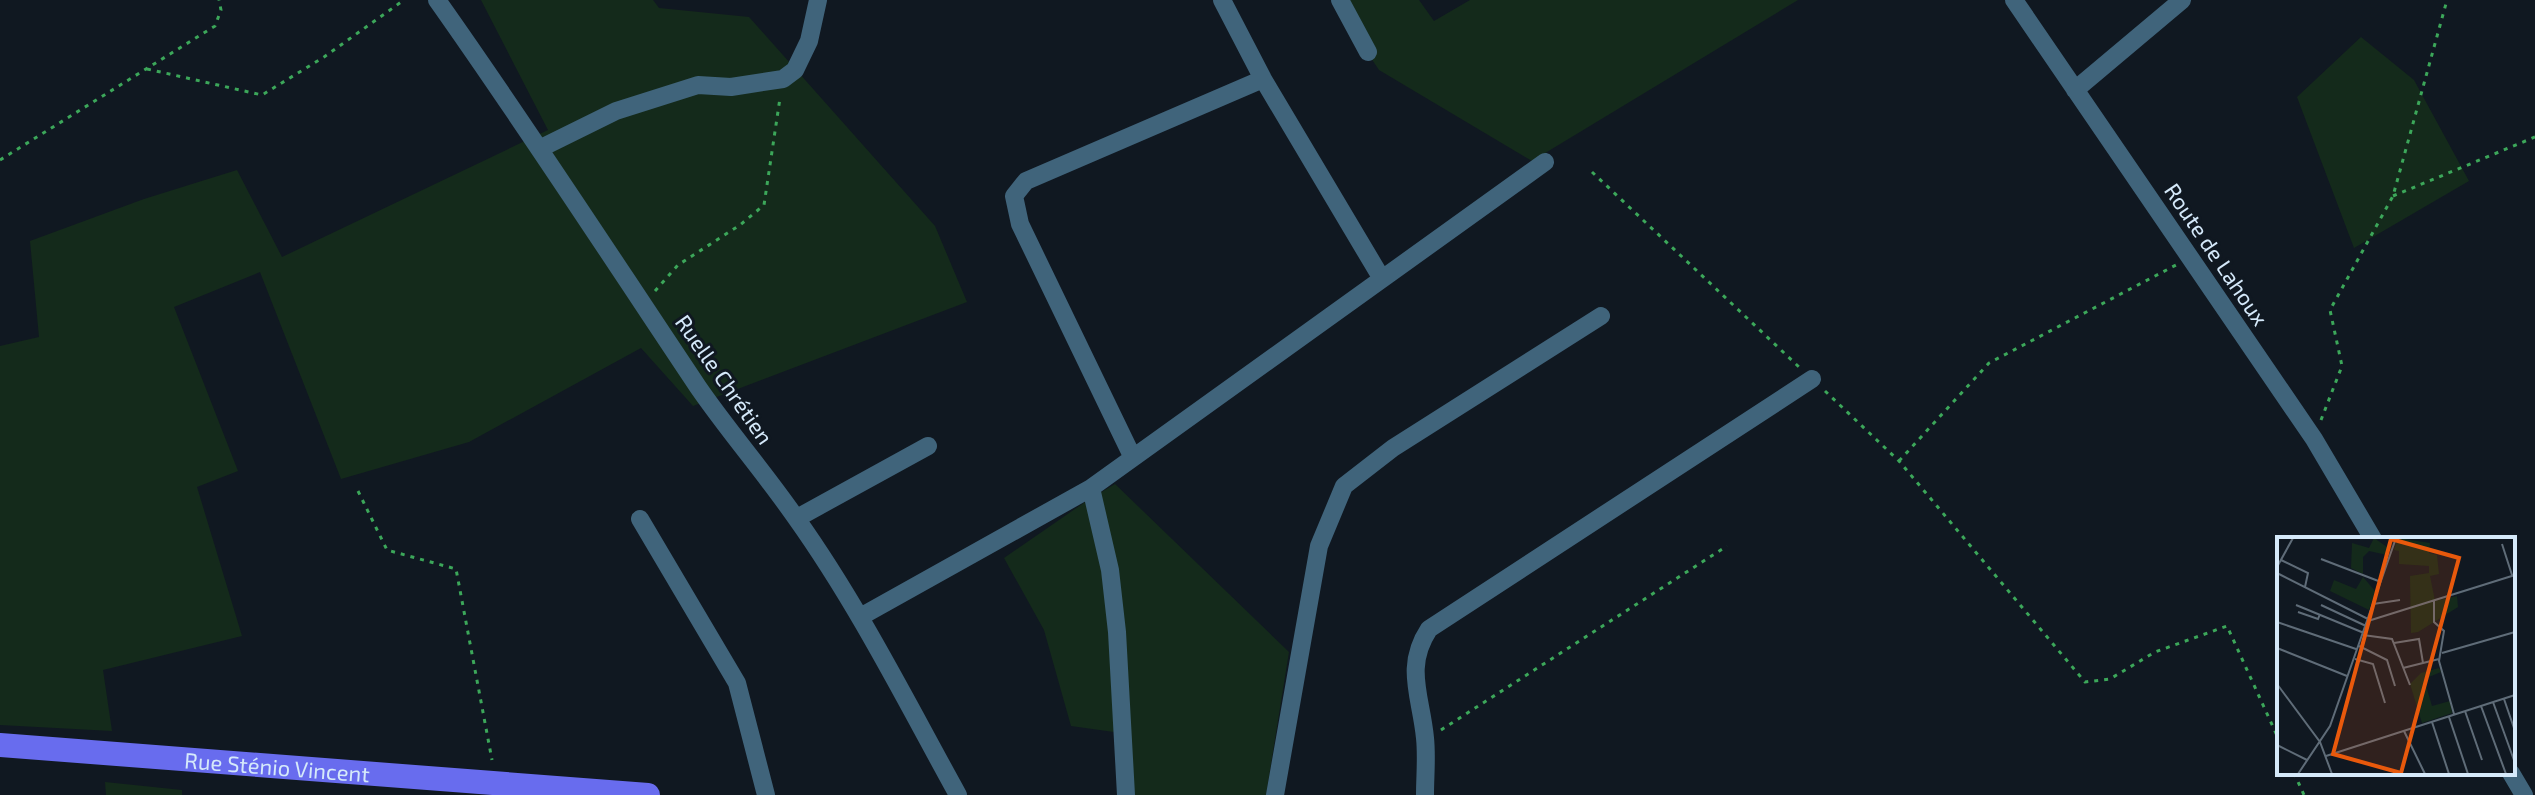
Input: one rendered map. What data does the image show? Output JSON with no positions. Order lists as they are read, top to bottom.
{
  "streets": {
    "main road": ["Rue Sténio Vincent"],
    "street": ["Route de Lahoux", "Ruelle Chrétien"]
  }
}
